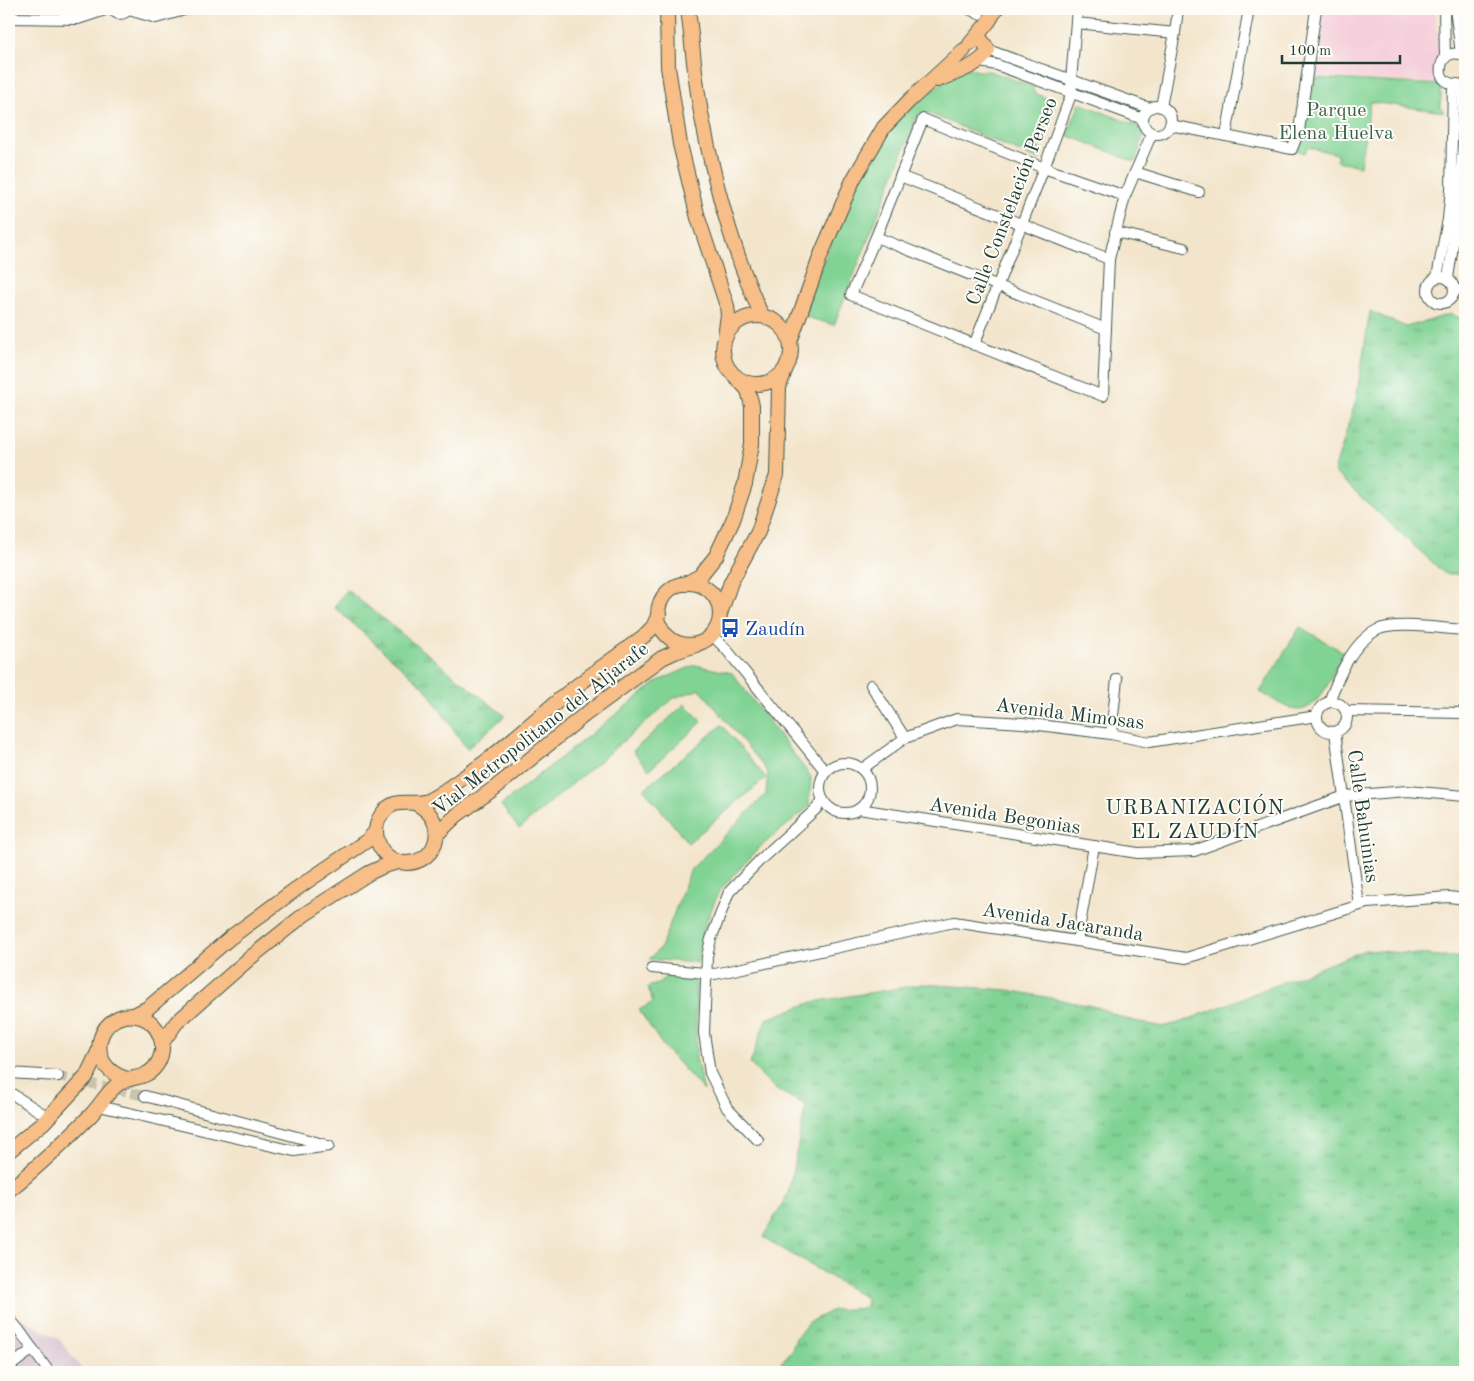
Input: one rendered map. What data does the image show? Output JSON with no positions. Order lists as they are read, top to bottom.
{
  "streets": {
    "main road": ["Vial Metropolitano del Aljarafe"],
    "street": [
      "Calle Constelación Perseo",
      "Avenida Mimosas",
      "Avenida Begonias",
      "Calle Bahuinias",
      "Avenida Jacaranda"
    ]
  },
  "crossings": [
    ["Avenida Mimosas", "Avenida Begonias"],
    ["Avenida Mimosas", "Calle Bahuinias"],
    ["Avenida Begonias", "Calle Bahuinias"],
    ["Calle Bahuinias", "Avenida Jacaranda"]
  ],
  "districts": ["URBANIZACIÓN EL ZAUDÍN"],
  "parks": ["Parque Elena Huelva"],
  "places": {
    "bus stop": ["Zaudín"]
  },
  "scale_bar": "100 m"
}
